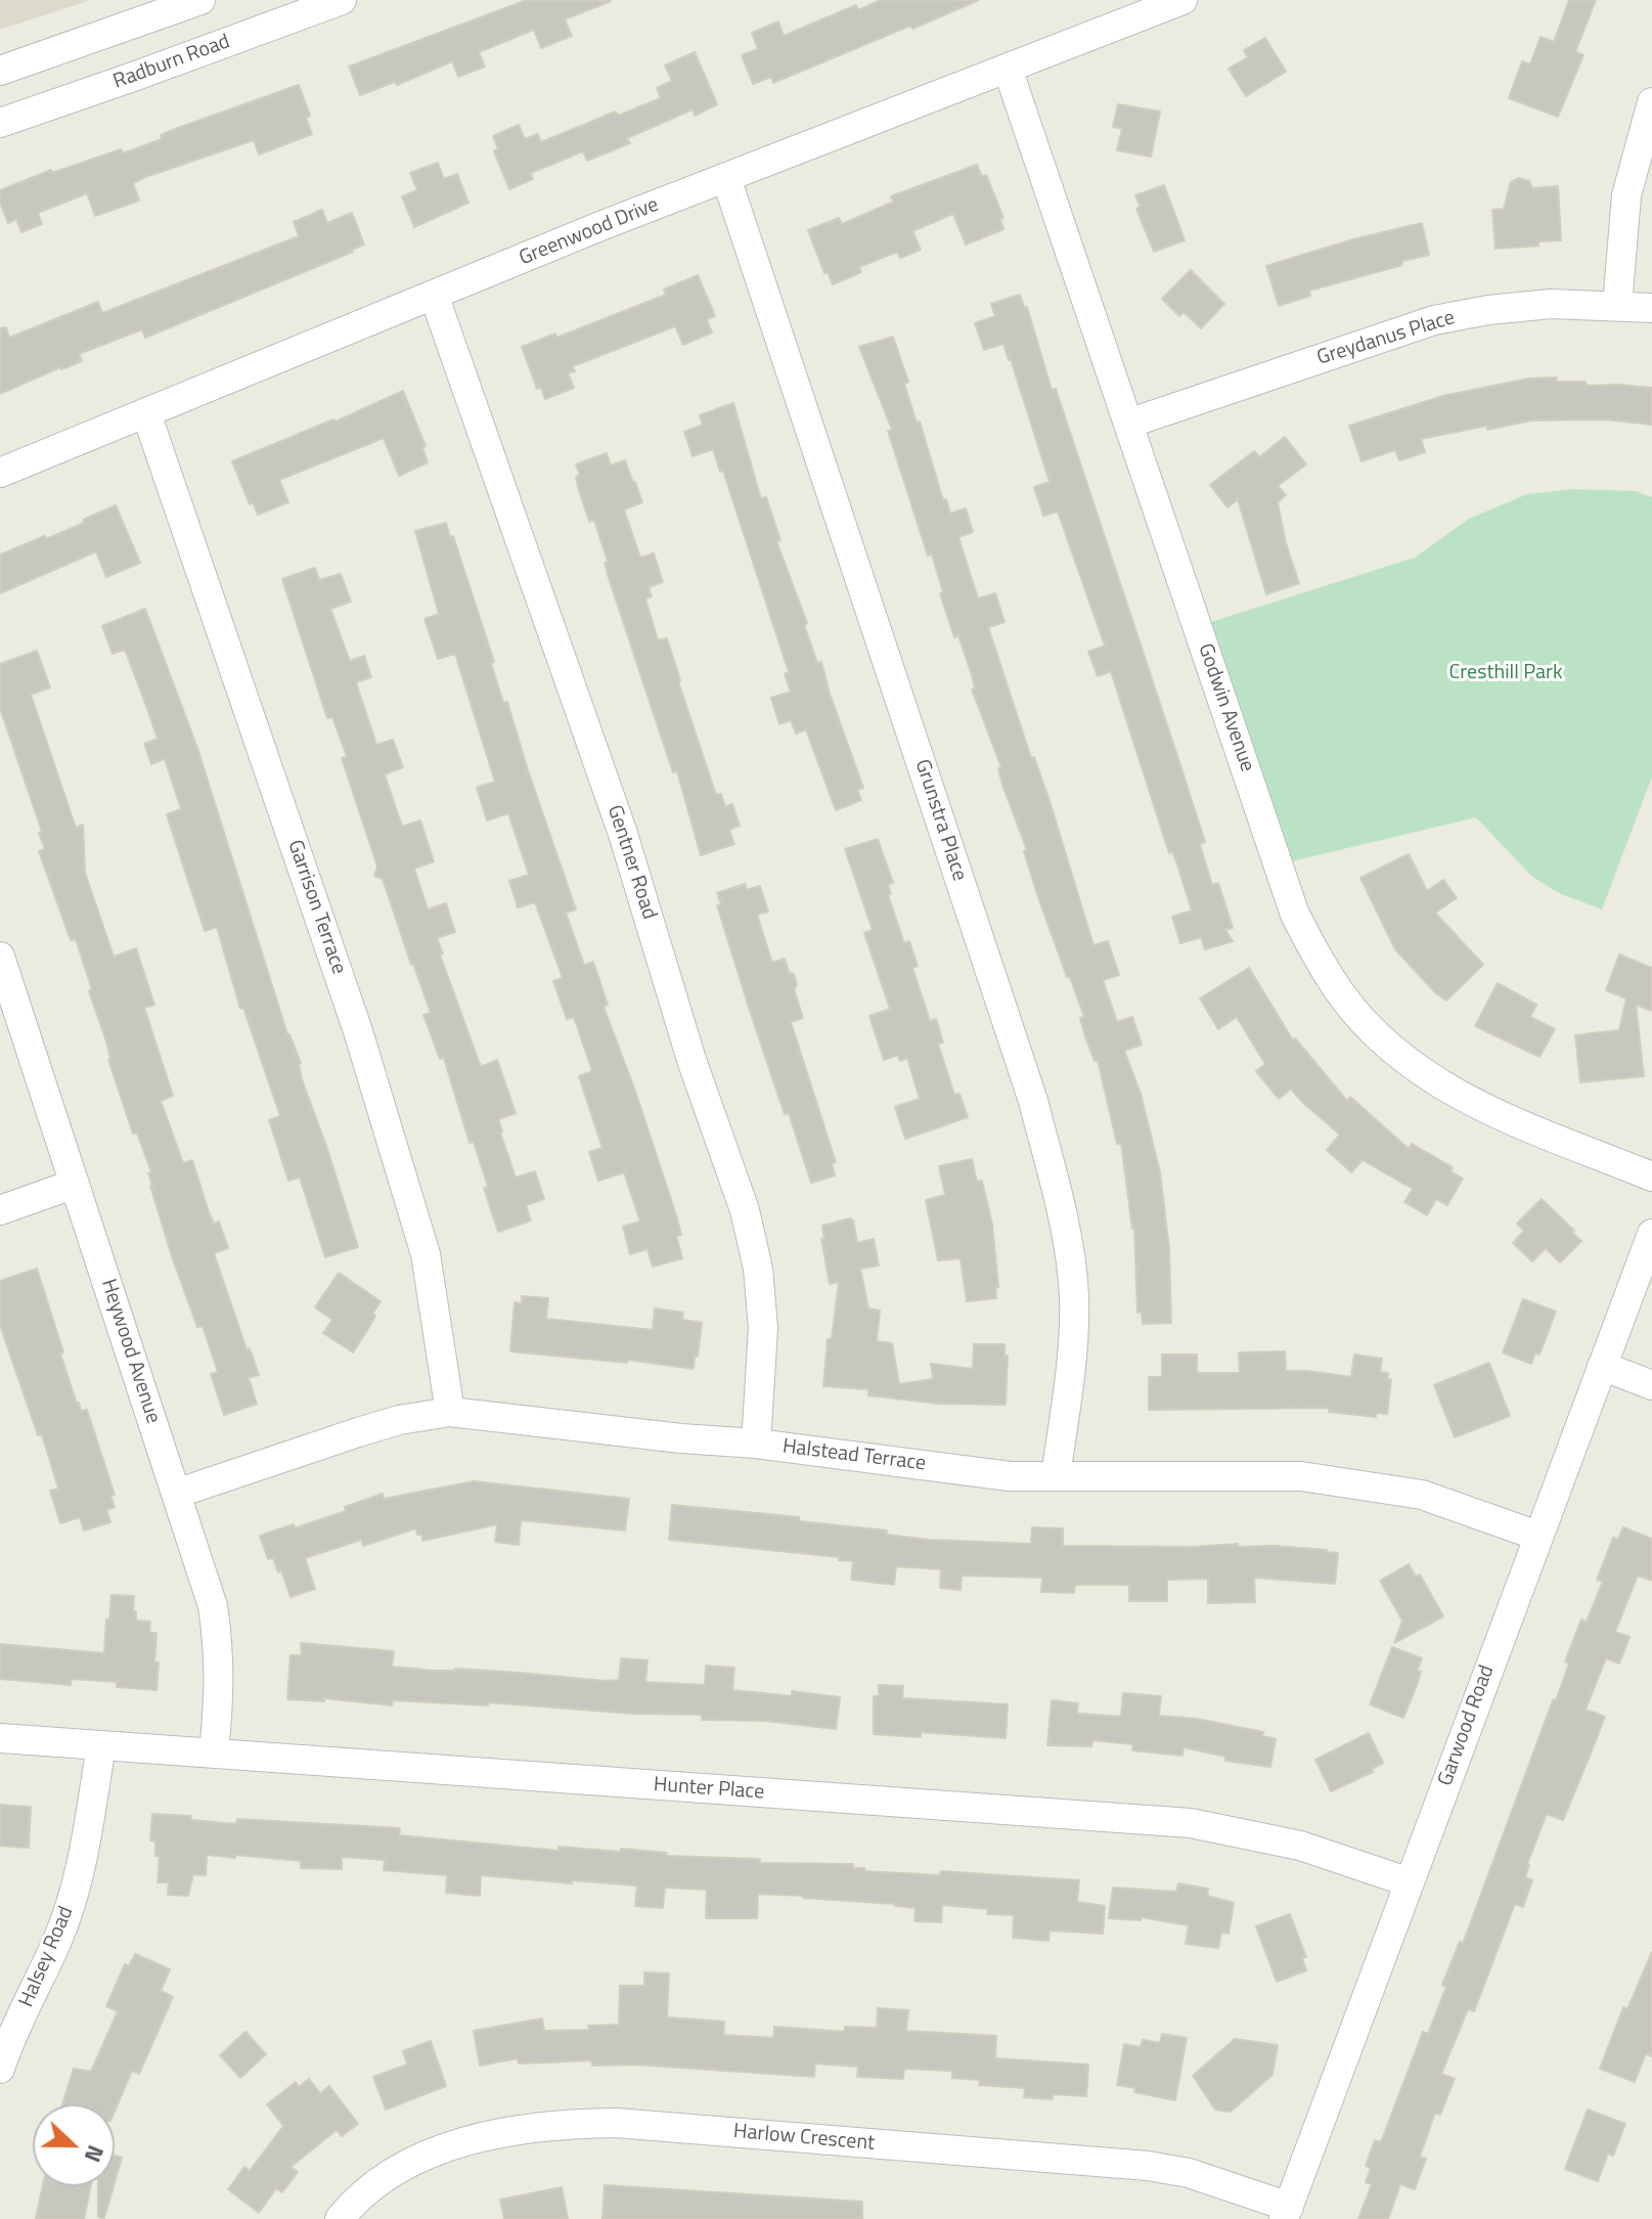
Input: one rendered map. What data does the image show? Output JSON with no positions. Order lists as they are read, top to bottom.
{
  "streets": {
    "street": [
      "Radburn Road",
      "Greenwood Drive",
      "Greydanus Place",
      "Godwin Avenue",
      "Grunstra Place",
      "Gentner Road",
      "Garrison Terrace",
      "Heywood Avenue",
      "Halstead Terrace",
      "Garwood Road",
      "Hunter Place",
      "Halsey Road",
      "Harlow Crescent"
    ]
  },
  "crossings": [
    ["Greenwood Drive", "Godwin Avenue"],
    ["Greenwood Drive", "Grunstra Place"],
    ["Greenwood Drive", "Gentner Road"],
    ["Greenwood Drive", "Garrison Terrace"],
    ["Greydanus Place", "Godwin Avenue"],
    ["Grunstra Place", "Halstead Terrace"],
    ["Gentner Road", "Halstead Terrace"],
    ["Garrison Terrace", "Halstead Terrace"],
    ["Heywood Avenue", "Halstead Terrace"],
    ["Heywood Avenue", "Hunter Place"],
    ["Halstead Terrace", "Garwood Road"],
    ["Garwood Road", "Hunter Place"],
    ["Garwood Road", "Harlow Crescent"],
    ["Hunter Place", "Halsey Road"]
  ],
  "parks": ["Cresthill Park"],
  "north": "right"
}
